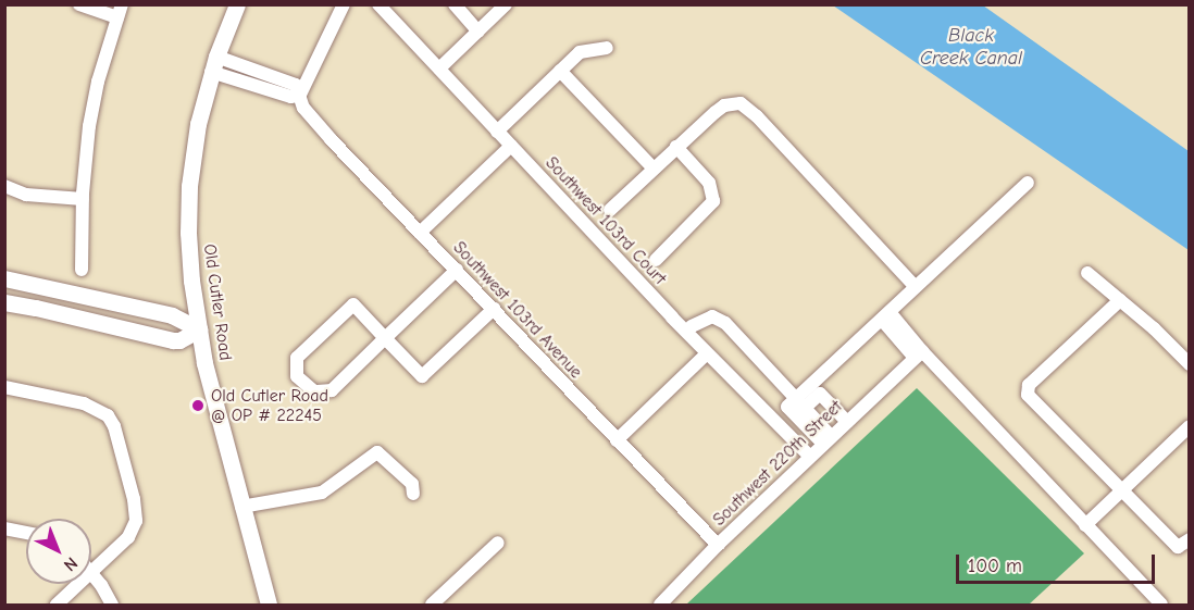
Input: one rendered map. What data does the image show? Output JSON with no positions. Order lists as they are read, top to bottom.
{
  "streets": {
    "street": [
      "Southwest 103rd Court",
      "Old Cutler Road",
      "Southwest 103rd Avenue",
      "Southwest 220th Street"
    ]
  },
  "crossings": [
    ["Southwest 103rd Court", "Southwest 220th Street"],
    ["Old Cutler Road", "Southwest 103rd Avenue"],
    ["Southwest 103rd Avenue", "Southwest 220th Street"]
  ],
  "water": ["Black Creek Canal"],
  "places": ["Old Cutler Road @ OP # 22245"],
  "scale_bar": "100 m",
  "north": "bottom right"
}
